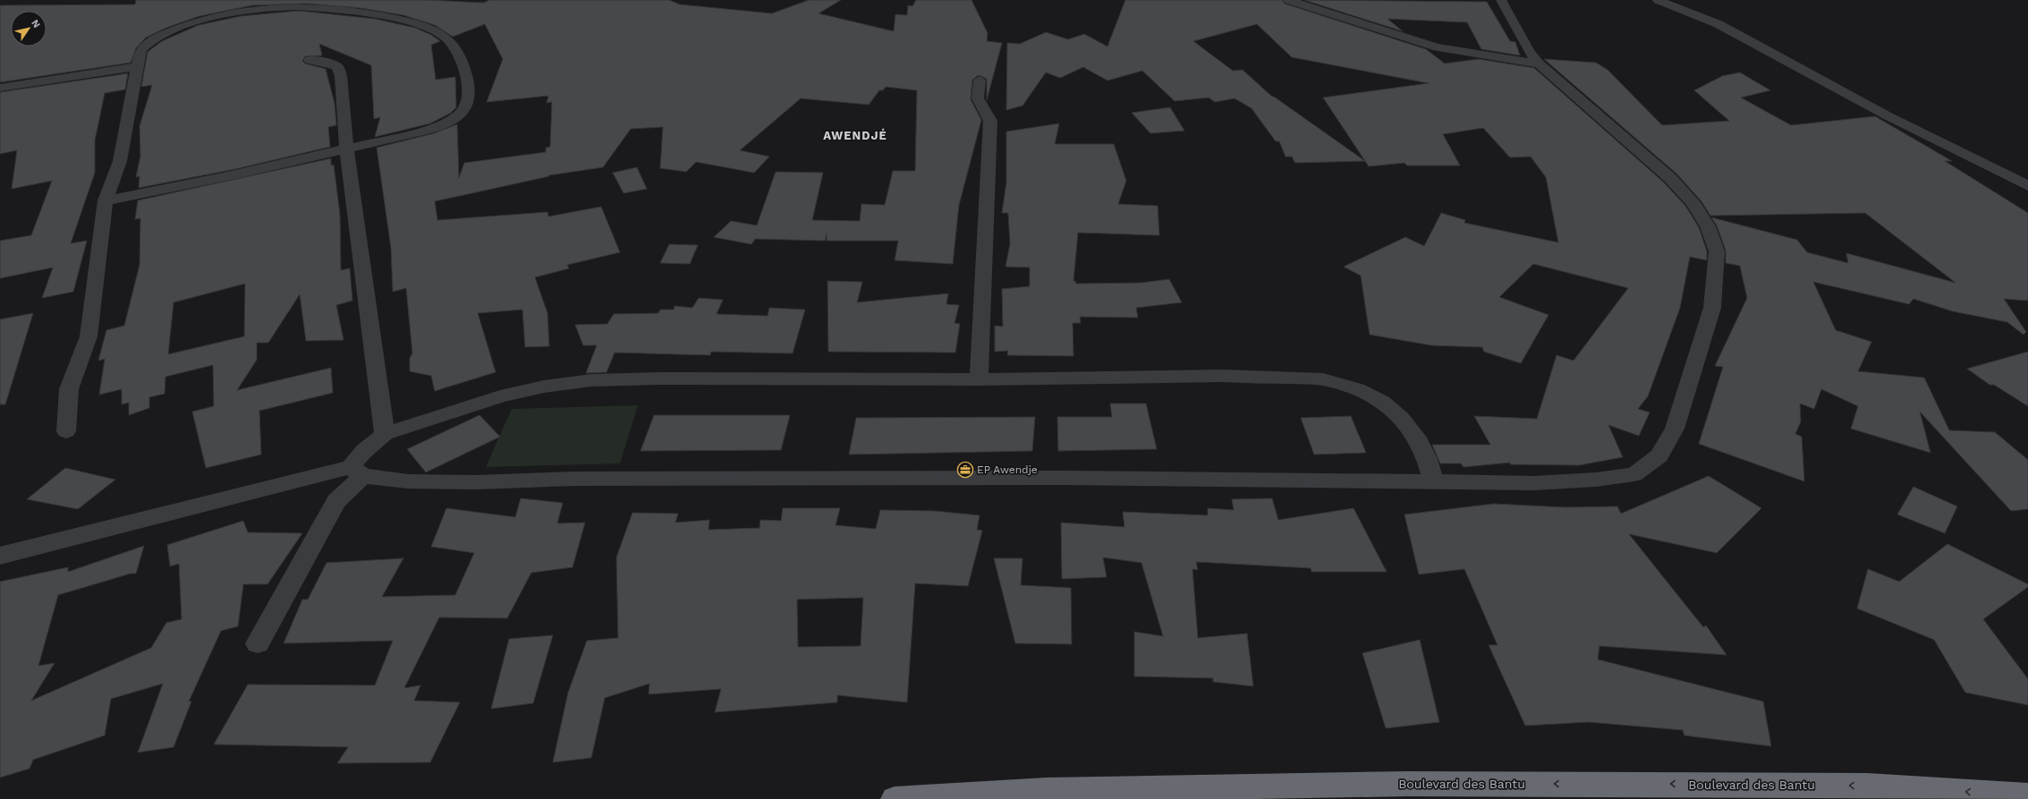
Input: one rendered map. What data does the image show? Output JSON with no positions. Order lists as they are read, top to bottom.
{
  "streets": {
    "highway": ["Boulevard des Bantu"]
  },
  "one_way": ["Boulevard des Bantu"],
  "districts": ["AWENDJÉ"],
  "places": {
    "office": ["EP Awendje"]
  },
  "north": "top right"
}
